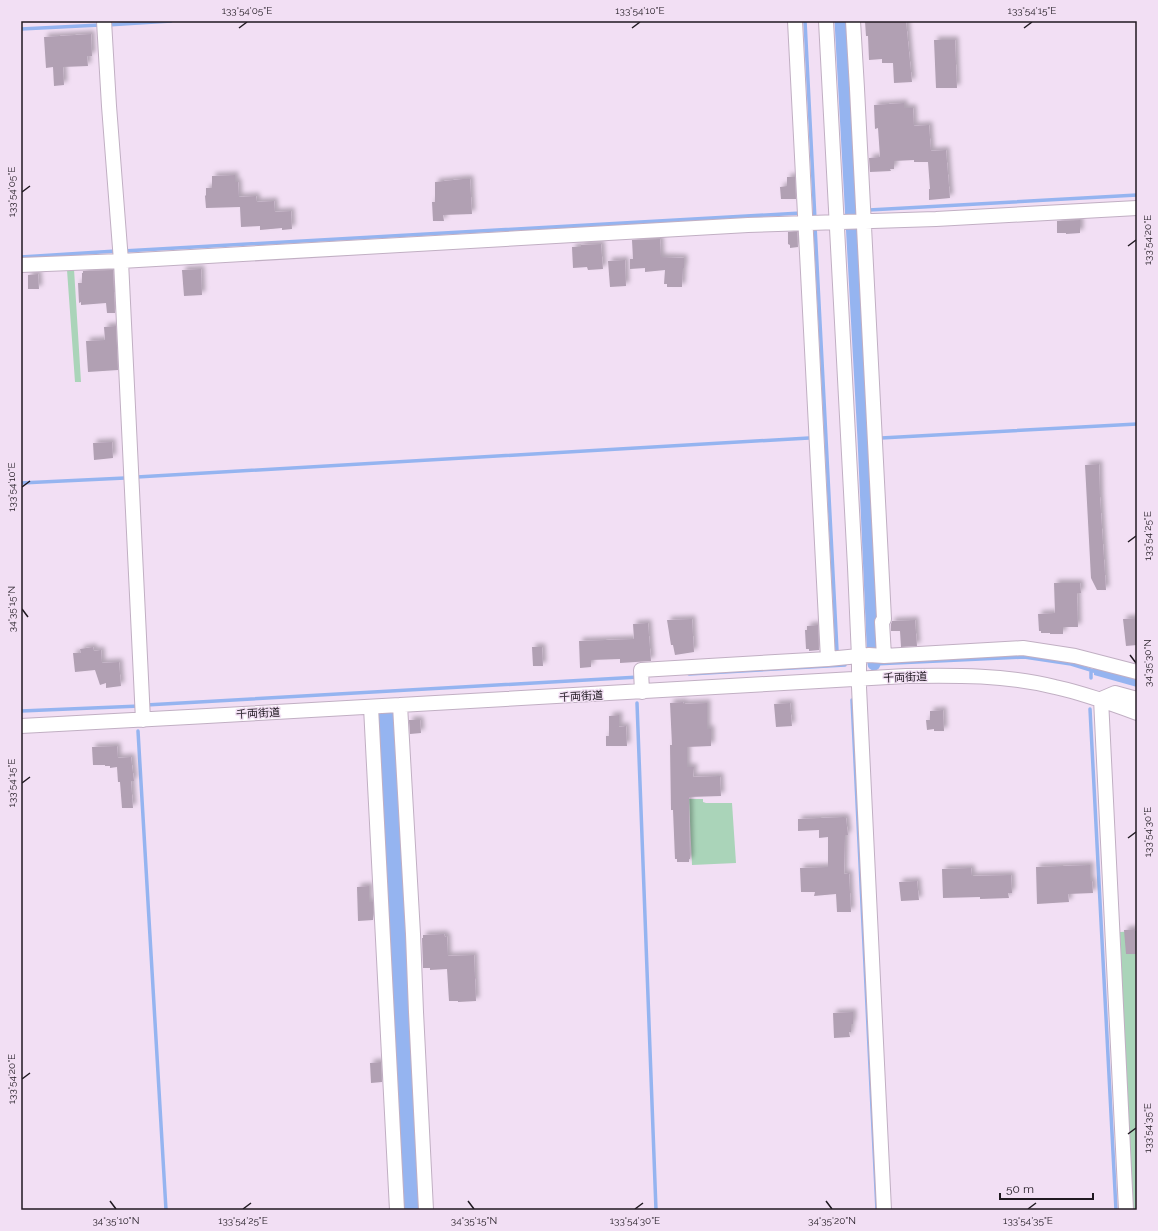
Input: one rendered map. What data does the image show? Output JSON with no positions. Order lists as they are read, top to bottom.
{
  "streets": {
    "street": ["千両街道"]
  },
  "scale_bar": "50 m",
  "coordinates": [
    "133°54'05\"E",
    "133°54'10\"E",
    "133°54'15\"E",
    "133°54'20\"E",
    "133°54'25\"E",
    "34°35'15\"N",
    "34°35'30\"N",
    "133°54'30\"E",
    "133°54'35\"E",
    "34°35'10\"N",
    "34°35'20\"N"
  ]
}
